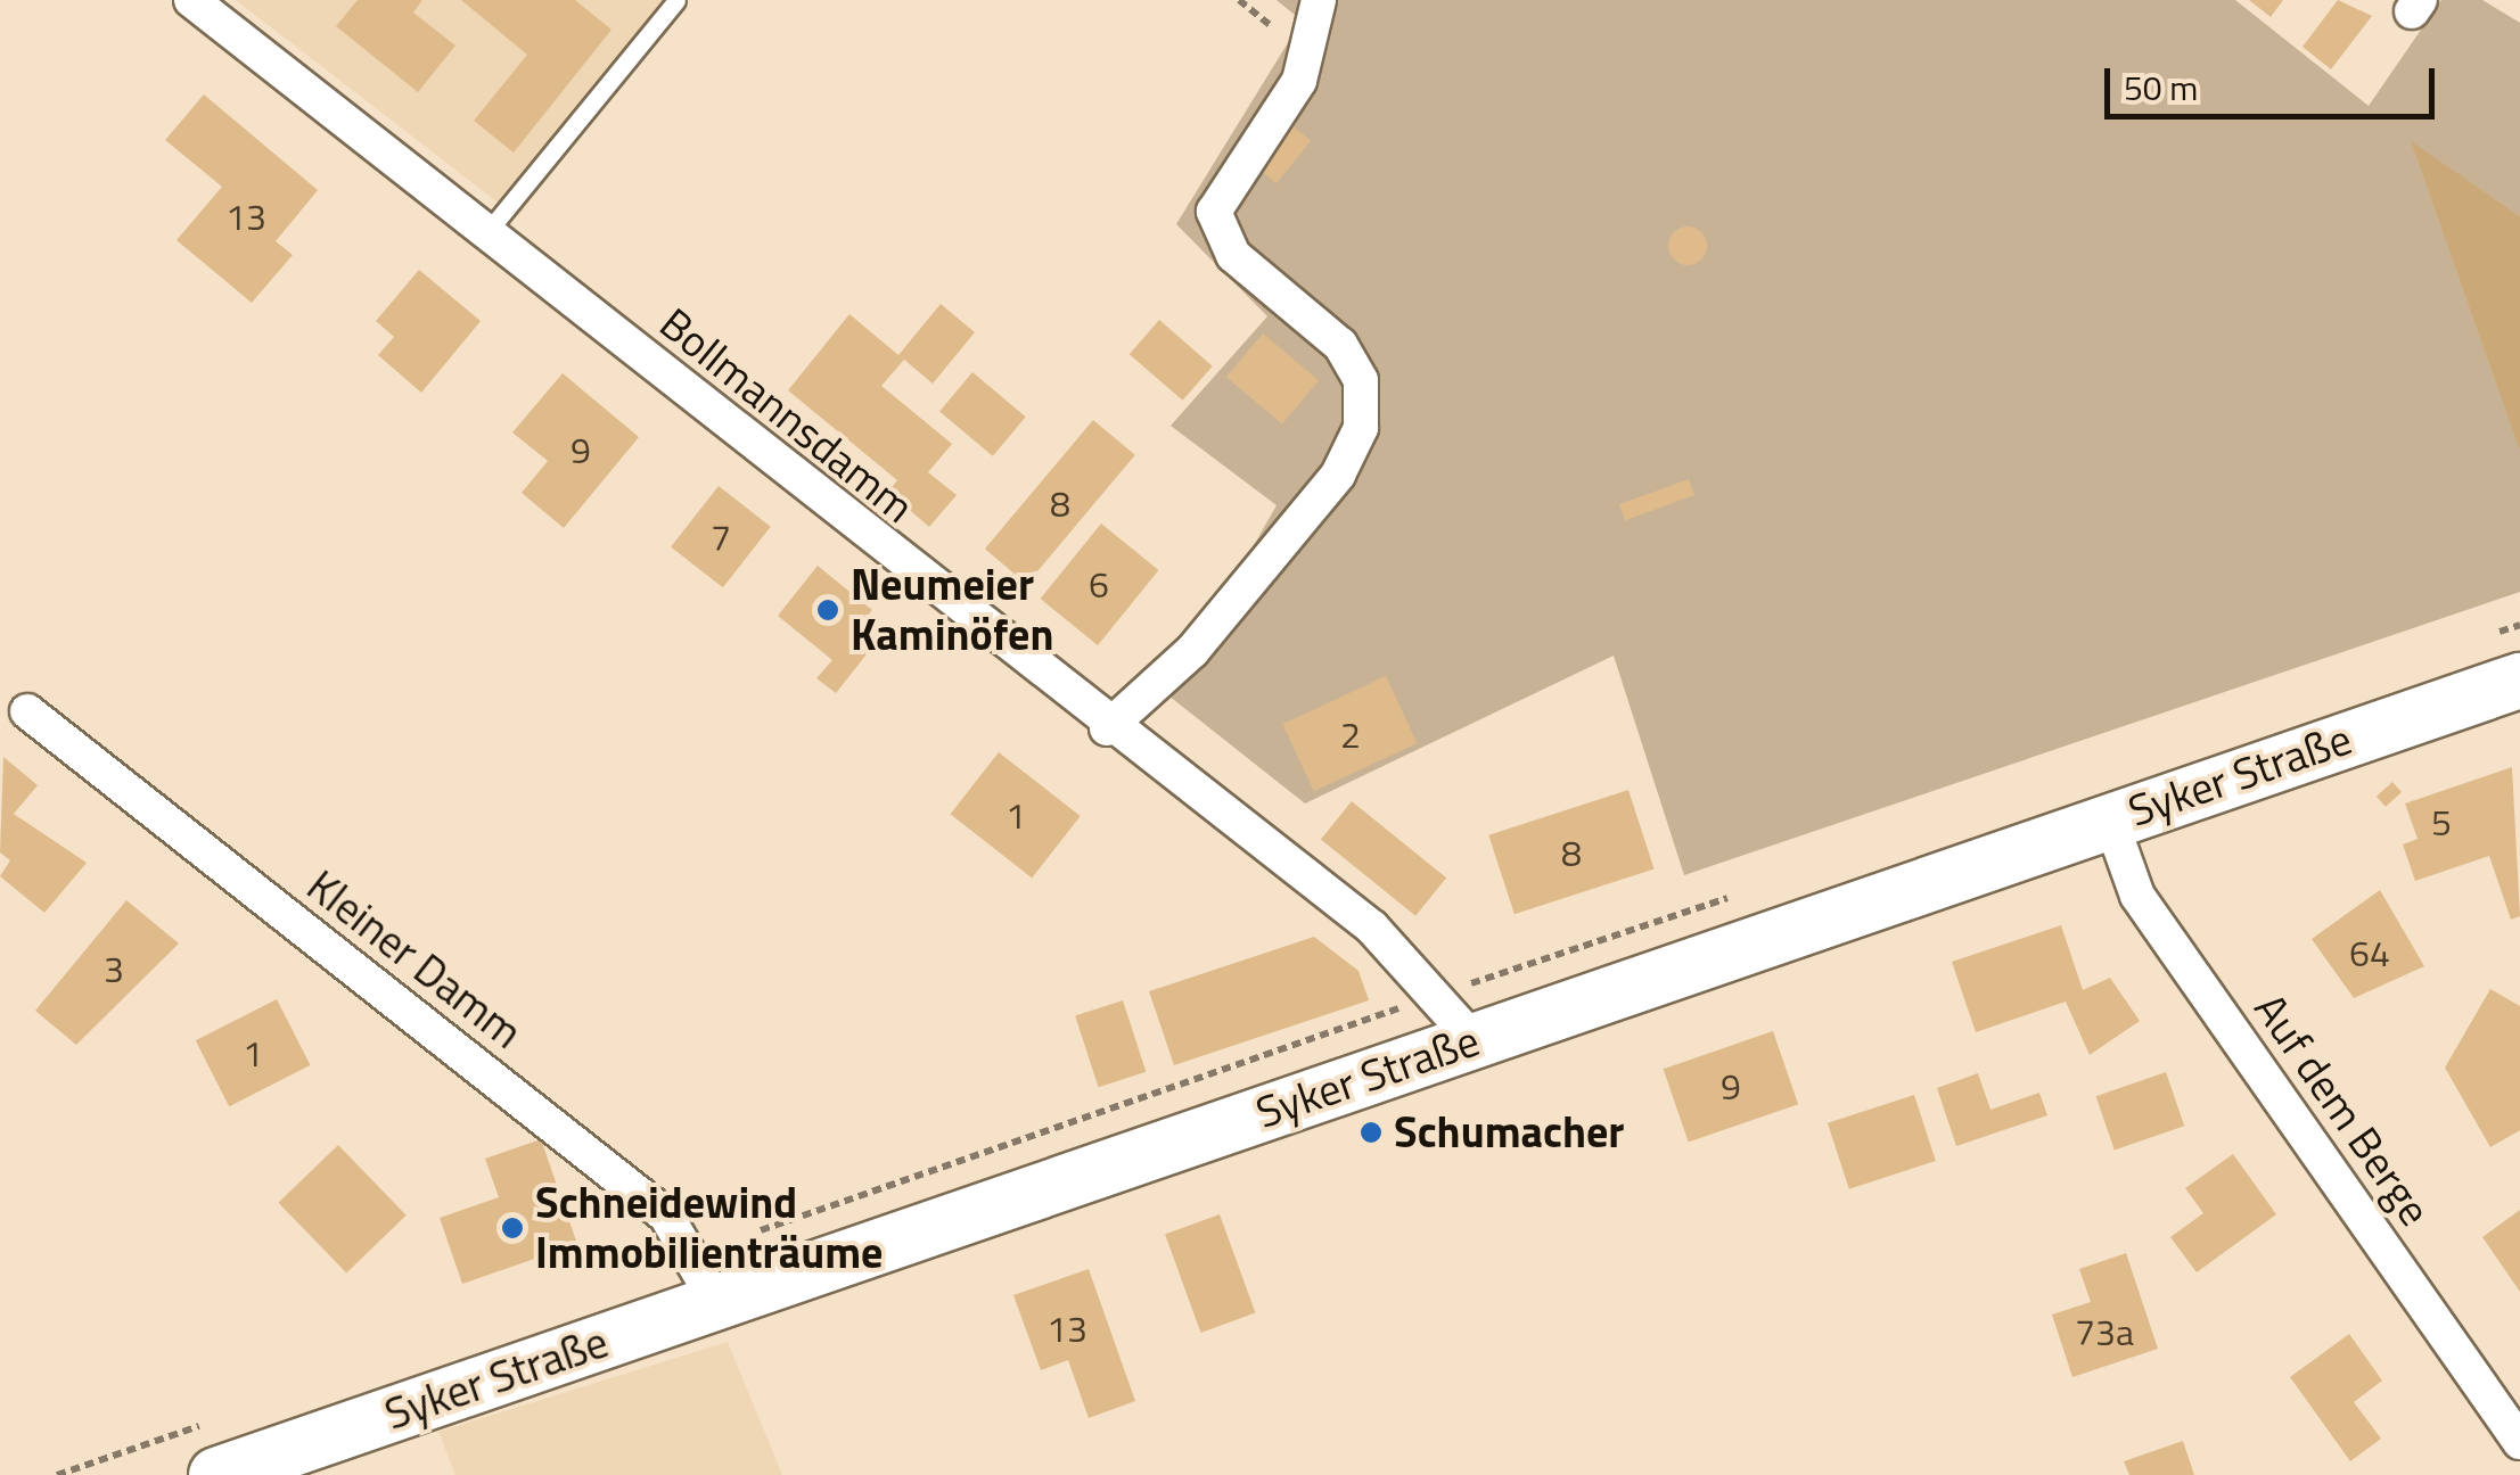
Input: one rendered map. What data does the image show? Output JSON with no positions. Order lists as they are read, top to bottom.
{
  "streets": {
    "main road": ["Syker Straße"],
    "street": ["Bollmannsdamm", "Kleiner Damm", "Auf dem Berge"]
  },
  "crossings": [
    ["Bollmannsdamm", "Syker Straße"],
    ["Syker Straße", "Kleiner Damm"],
    ["Syker Straße", "Auf dem Berge"]
  ],
  "places": ["Neumeier Kaminöfen", "Schumacher", "Schneidewind Immobilienträume"],
  "house_numbers": [
    "13",
    "9",
    "8",
    "7",
    "6",
    "2",
    "1",
    "5",
    "8",
    "64",
    "3",
    "1",
    "9",
    "13",
    "73a"
  ],
  "scale_bar": "50 m"
}
